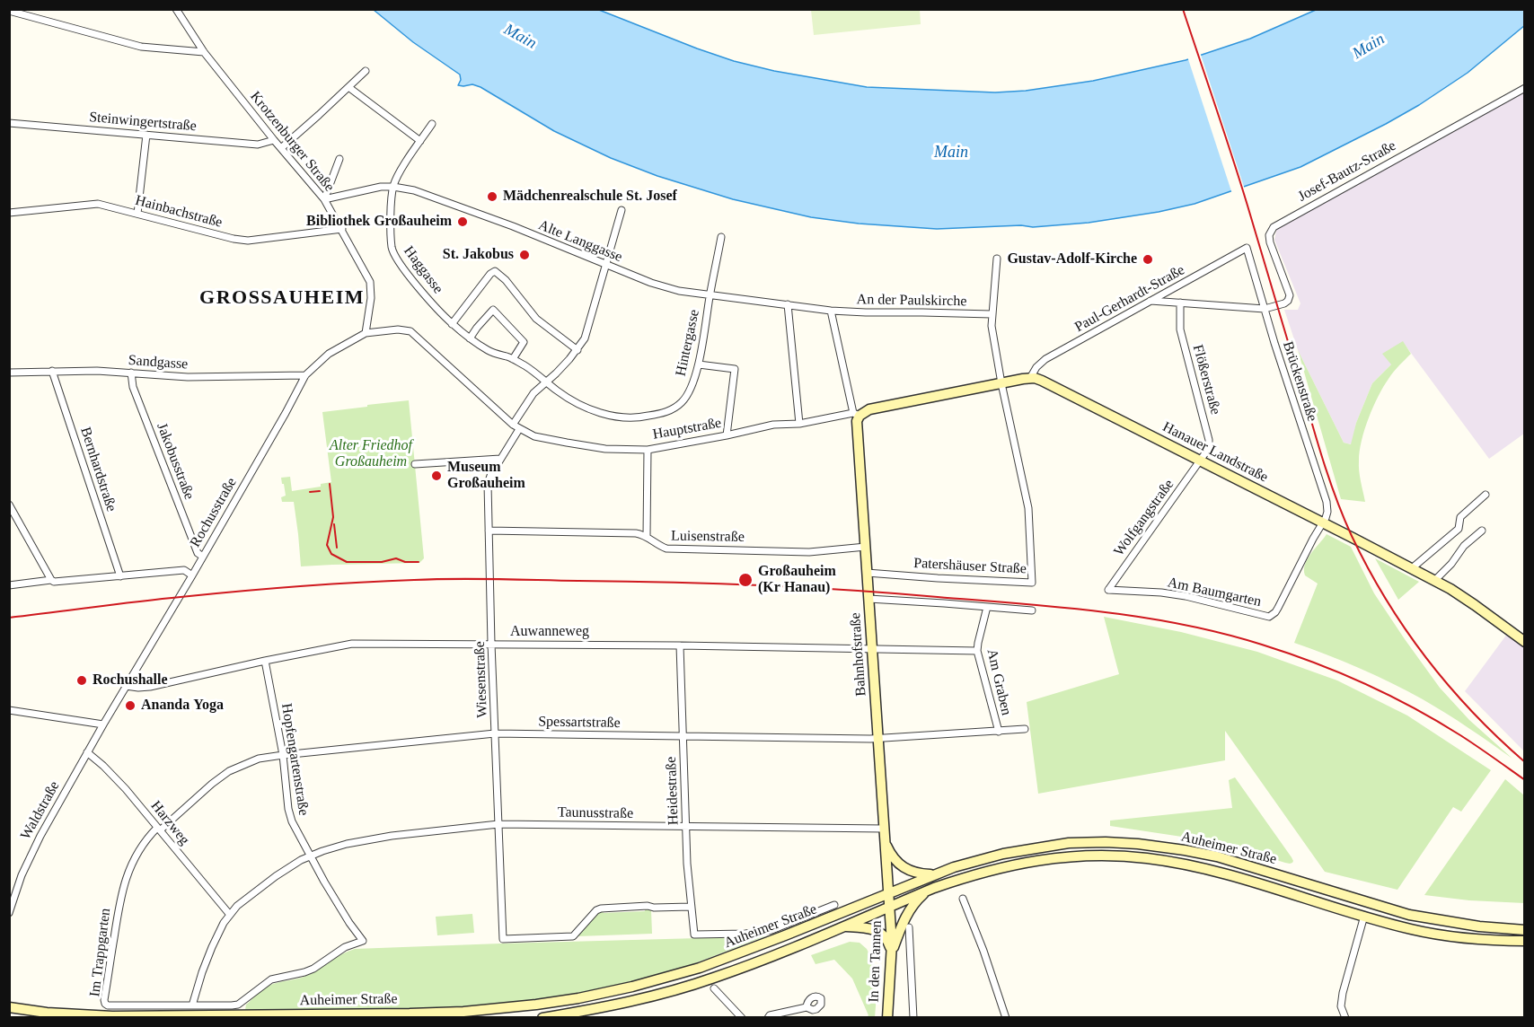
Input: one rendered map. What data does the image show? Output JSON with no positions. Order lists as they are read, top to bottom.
{
  "streets": {
    "main road": [
      "Hauptstraße",
      "Hanauer Landstraße",
      "Bahnhofstraße",
      "Auheimer Straße",
      "In den Tannen"
    ],
    "street": [
      "Steinwingertstraße",
      "Krotzenburger Straße",
      "Josef-Bautz-Straße",
      "Hainbachstraße",
      "Alte Langgasse",
      "Haggasse",
      "Paul-Gerhardt-Straße",
      "An der Paulskirche",
      "Hintergasse",
      "Sandgasse",
      "Flößerstraße",
      "Brückenstraße",
      "Jakobusstraße",
      "Bernhardstraße",
      "Rochusstraße",
      "Wolfgangstraße",
      "Luisenstraße",
      "Patershäuser Straße",
      "Am Baumgarten",
      "Auwanneweg",
      "Wiesenstraße",
      "Am Graben",
      "Spessartstraße",
      "Hopfengartenstraße",
      "Heidestraße",
      "Waldstraße",
      "Taunusstraße",
      "Harzweg",
      "Im Trappgarten"
    ]
  },
  "crossings": [
    ["Steinwingertstraße", "Krotzenburger Straße"],
    ["Krotzenburger Straße", "Hainbachstraße"],
    ["Krotzenburger Straße", "Alte Langgasse"],
    ["Krotzenburger Straße", "Hauptstraße"],
    ["Krotzenburger Straße", "Rochusstraße"],
    ["Josef-Bautz-Straße", "Brückenstraße"],
    ["Alte Langgasse", "Haggasse"],
    ["Alte Langgasse", "An der Paulskirche"],
    ["Alte Langgasse", "Hintergasse"],
    ["Alte Langgasse", "Wiesenstraße"],
    ["Haggasse", "Hintergasse"],
    ["Haggasse", "Wiesenstraße"],
    ["Paul-Gerhardt-Straße", "Brückenstraße"],
    ["Paul-Gerhardt-Straße", "Hanauer Landstraße"],
    ["Hintergasse", "Wiesenstraße"],
    ["Sandgasse", "Jakobusstraße"],
    ["Sandgasse", "Bernhardstraße"],
    ["Sandgasse", "Rochusstraße"],
    ["Flößerstraße", "Hanauer Landstraße"],
    ["Flößerstraße", "Wolfgangstraße"],
    ["Brückenstraße", "Hanauer Landstraße"],
    ["Brückenstraße", "Am Baumgarten"],
    ["Hauptstraße", "Rochusstraße"],
    ["Hauptstraße", "Patershäuser Straße"],
    ["Hauptstraße", "Bahnhofstraße"],
    ["Hauptstraße", "Wiesenstraße"],
    ["Hanauer Landstraße", "Wolfgangstraße"],
    ["Hanauer Landstraße", "Am Baumgarten"],
    ["Jakobusstraße", "Rochusstraße"],
    ["Rochusstraße", "Auwanneweg"],
    ["Rochusstraße", "Waldstraße"],
    ["Wolfgangstraße", "Am Baumgarten"],
    ["Luisenstraße", "Bahnhofstraße"],
    ["Luisenstraße", "Wiesenstraße"],
    ["Patershäuser Straße", "Bahnhofstraße"],
    ["Auwanneweg", "Bahnhofstraße"],
    ["Auwanneweg", "Wiesenstraße"],
    ["Auwanneweg", "Am Graben"],
    ["Auwanneweg", "Hopfengartenstraße"],
    ["Auwanneweg", "Heidestraße"],
    ["Bahnhofstraße", "Spessartstraße"],
    ["Bahnhofstraße", "Taunusstraße"],
    ["Bahnhofstraße", "Auheimer Straße"],
    ["Bahnhofstraße", "In den Tannen"],
    ["Wiesenstraße", "Spessartstraße"],
    ["Wiesenstraße", "Heidestraße"],
    ["Wiesenstraße", "Taunusstraße"],
    ["Am Graben", "Spessartstraße"],
    ["Spessartstraße", "Hopfengartenstraße"],
    ["Spessartstraße", "Heidestraße"],
    ["Spessartstraße", "Harzweg"],
    ["Spessartstraße", "Im Trappgarten"],
    ["Hopfengartenstraße", "Taunusstraße"],
    ["Hopfengartenstraße", "Im Trappgarten"],
    ["Heidestraße", "Taunusstraße"],
    ["Waldstraße", "Harzweg"],
    ["Taunusstraße", "Harzweg"],
    ["Taunusstraße", "Im Trappgarten"],
    ["Harzweg", "Im Trappgarten"],
    ["Auheimer Straße", "In den Tannen"]
  ],
  "districts": ["GROSSAUHEIM"],
  "water": ["Main"],
  "parks": ["Alter Friedhof Großauheim"],
  "places": [
    "Mädchenrealschule St. Josef",
    "Bibliothek Großauheim",
    "St. Jakobus",
    "Gustav-Adolf-Kirche",
    "Museum Großauheim",
    "Großauheim (Kr Hanau)",
    "Rochushalle",
    "Ananda Yoga"
  ]
}
